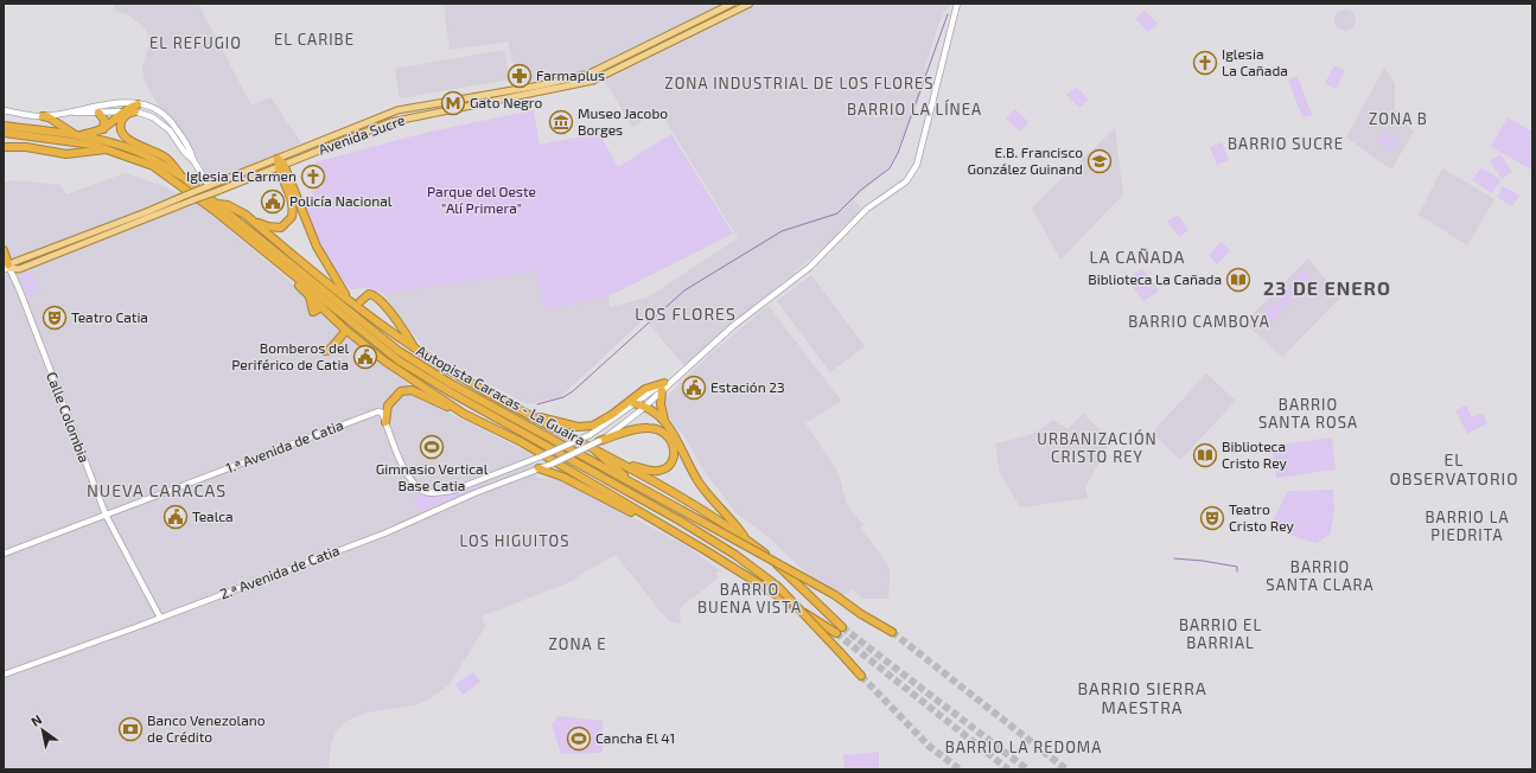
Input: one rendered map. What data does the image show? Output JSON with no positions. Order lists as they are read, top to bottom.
{
  "streets": {
    "highway": ["Autopista Caracas - La Guaira"],
    "main road": ["Avenida Sucre"],
    "street": ["Calle Colombia", "1.ª Avenida de Catia", "2.ª Avenida de Catia"]
  },
  "crossings": [
    ["Avenida Sucre", "Calle Colombia"],
    ["Calle Colombia", "1.ª Avenida de Catia"],
    ["Calle Colombia", "2.ª Avenida de Catia"]
  ],
  "districts": [
    "EL CARIBE",
    "EL REFUGIO",
    "ZONA INDUSTRIAL DE LOS FLORES",
    "BARRIO LA LÍNEA",
    "ZONA B",
    "BARRIO SUCRE",
    "LA CAÑADA",
    "23 DE ENERO",
    "LOS FLORES",
    "BARRIO CAMBOYA",
    "BARRIO SANTA ROSA",
    "URBANIZACIÓN CRISTO REY",
    "EL OBSERVATORIO",
    "NUEVA CARACAS",
    "BARRIO LA PIEDRITA",
    "LOS HIGUITOS",
    "BARRIO SANTA CLARA",
    "BARRIO BUENA VISTA",
    "BARRIO EL BARRIAL",
    "ZONA E",
    "BARRIO SIERRA MAESTRA",
    "BARRIO LA REDOMA"
  ],
  "parks": ["Parque del Oeste \"Alí Primera\""],
  "places": {
    "church": ["Iglesia La Cañada", "Iglesia El Carmen"],
    "pharmacy": ["Farmaplus"],
    "metro station": ["Gato Negro"],
    "museum": ["Museo Jacobo Borges"],
    "school or university": ["E.B. Francisco González Guinand"],
    "public building": [
      "Policía Nacional",
      "Bomberos del Periférico de Catia",
      "Estación 23",
      "Tealca"
    ],
    "library": ["Biblioteca La Cañada", "Biblioteca Cristo Rey"],
    "theatre": ["Teatro Catia", "Teatro Cristo Rey"],
    "sports": ["Gimnasio Vertical Base Catia", "Cancha El 41"],
    "bank": ["Banco Venezolano de Crédito"]
  },
  "north": "top left"
}
